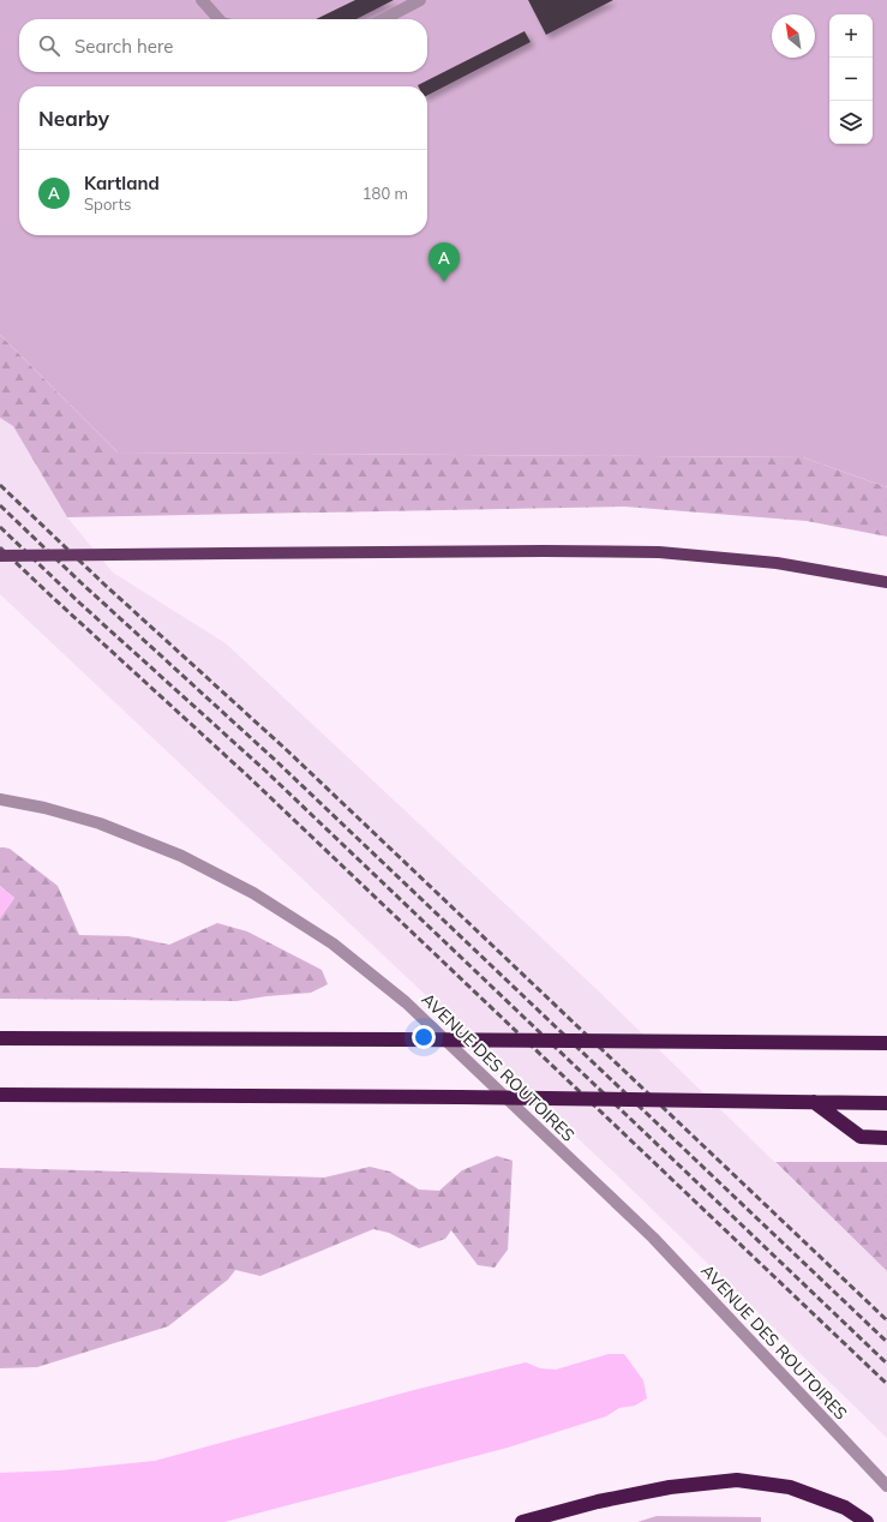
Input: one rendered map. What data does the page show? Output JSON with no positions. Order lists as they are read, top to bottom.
{
  "streets": {
    "street": ["AVENUE DES ROUTOIRES"]
  },
  "north": "top left",
  "page": {
    "map_buttons": ["+", "−"],
    "search": "Search here",
    "heading": "Nearby",
    "list": [
      {
        "mark": "A",
        "name": "Kartland",
        "note": "Sports",
        "value": "180 m"
      }
    ],
    "pins": "A"
  }
}
